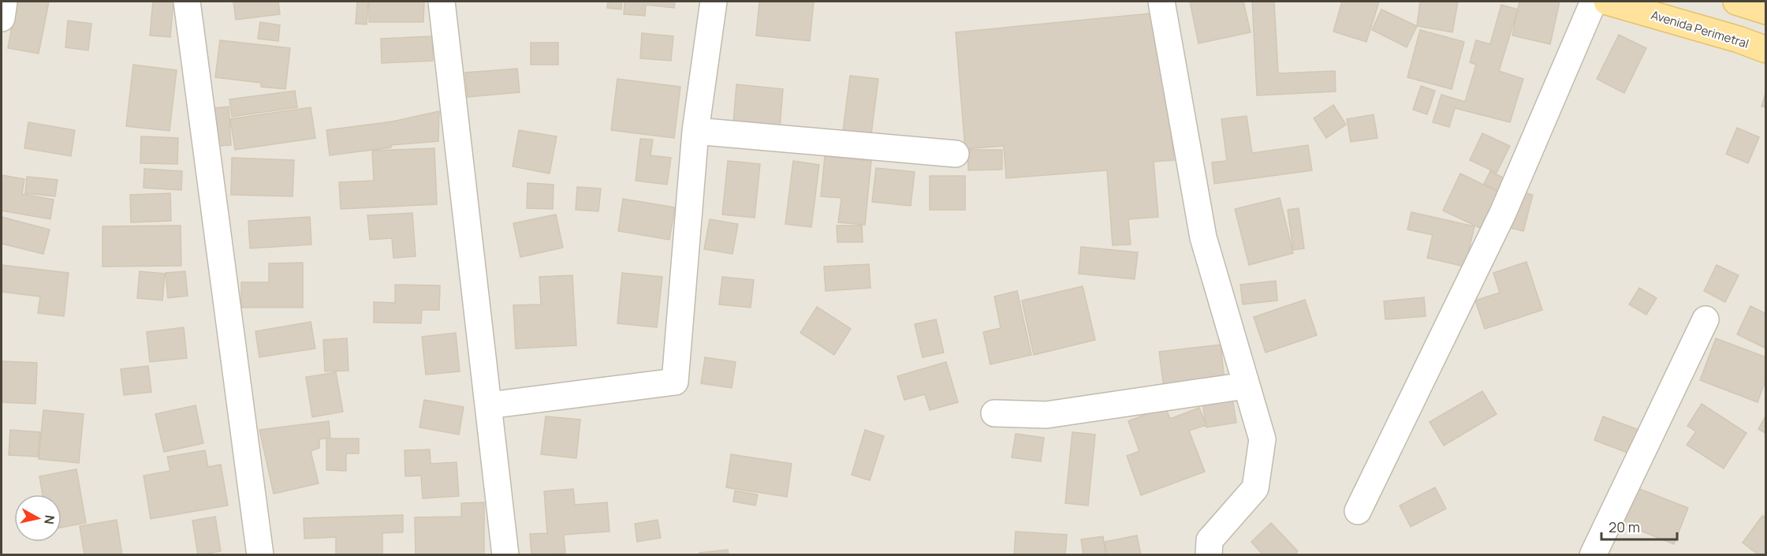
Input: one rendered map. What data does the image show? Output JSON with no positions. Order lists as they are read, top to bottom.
{
  "streets": {
    "main road": ["Avenida Perimetral"]
  },
  "scale_bar": "20 m",
  "north": "right"
}
